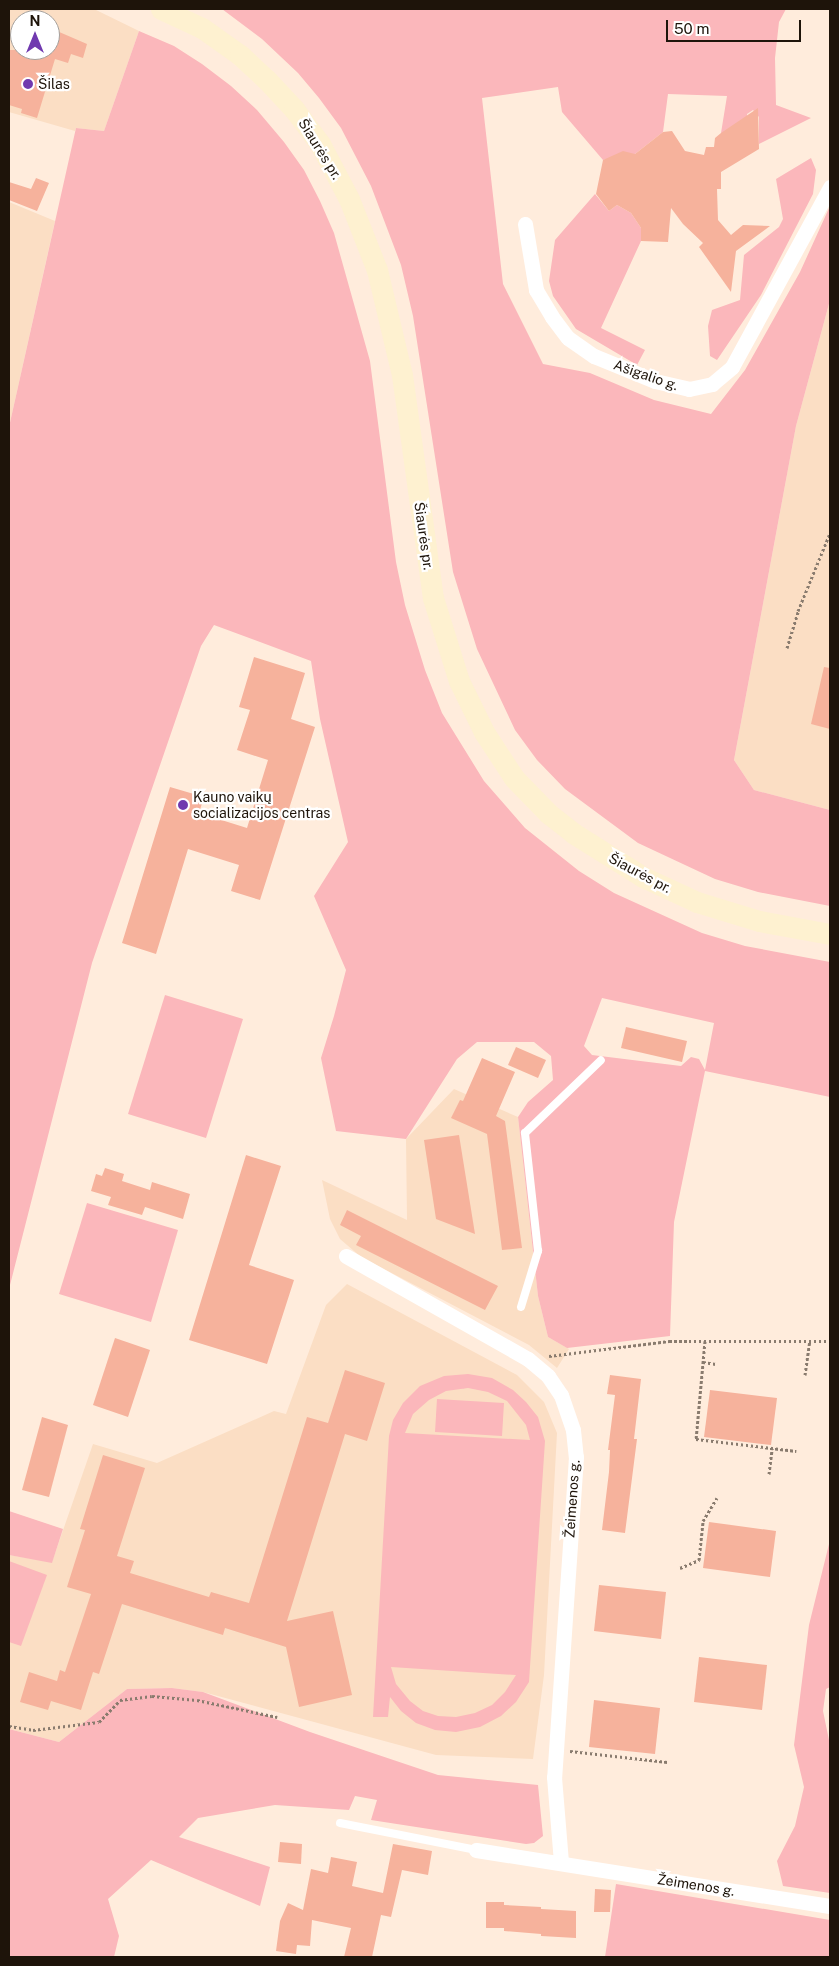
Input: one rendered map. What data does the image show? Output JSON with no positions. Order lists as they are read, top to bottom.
{
  "streets": {
    "main road": ["Šiaurės pr."],
    "street": ["Ašigalio g.", "Žeimenos g."]
  },
  "places": ["Šilas", "Kauno vaikų socializacijos centras"],
  "scale_bar": "50 m",
  "north": "top"
}
